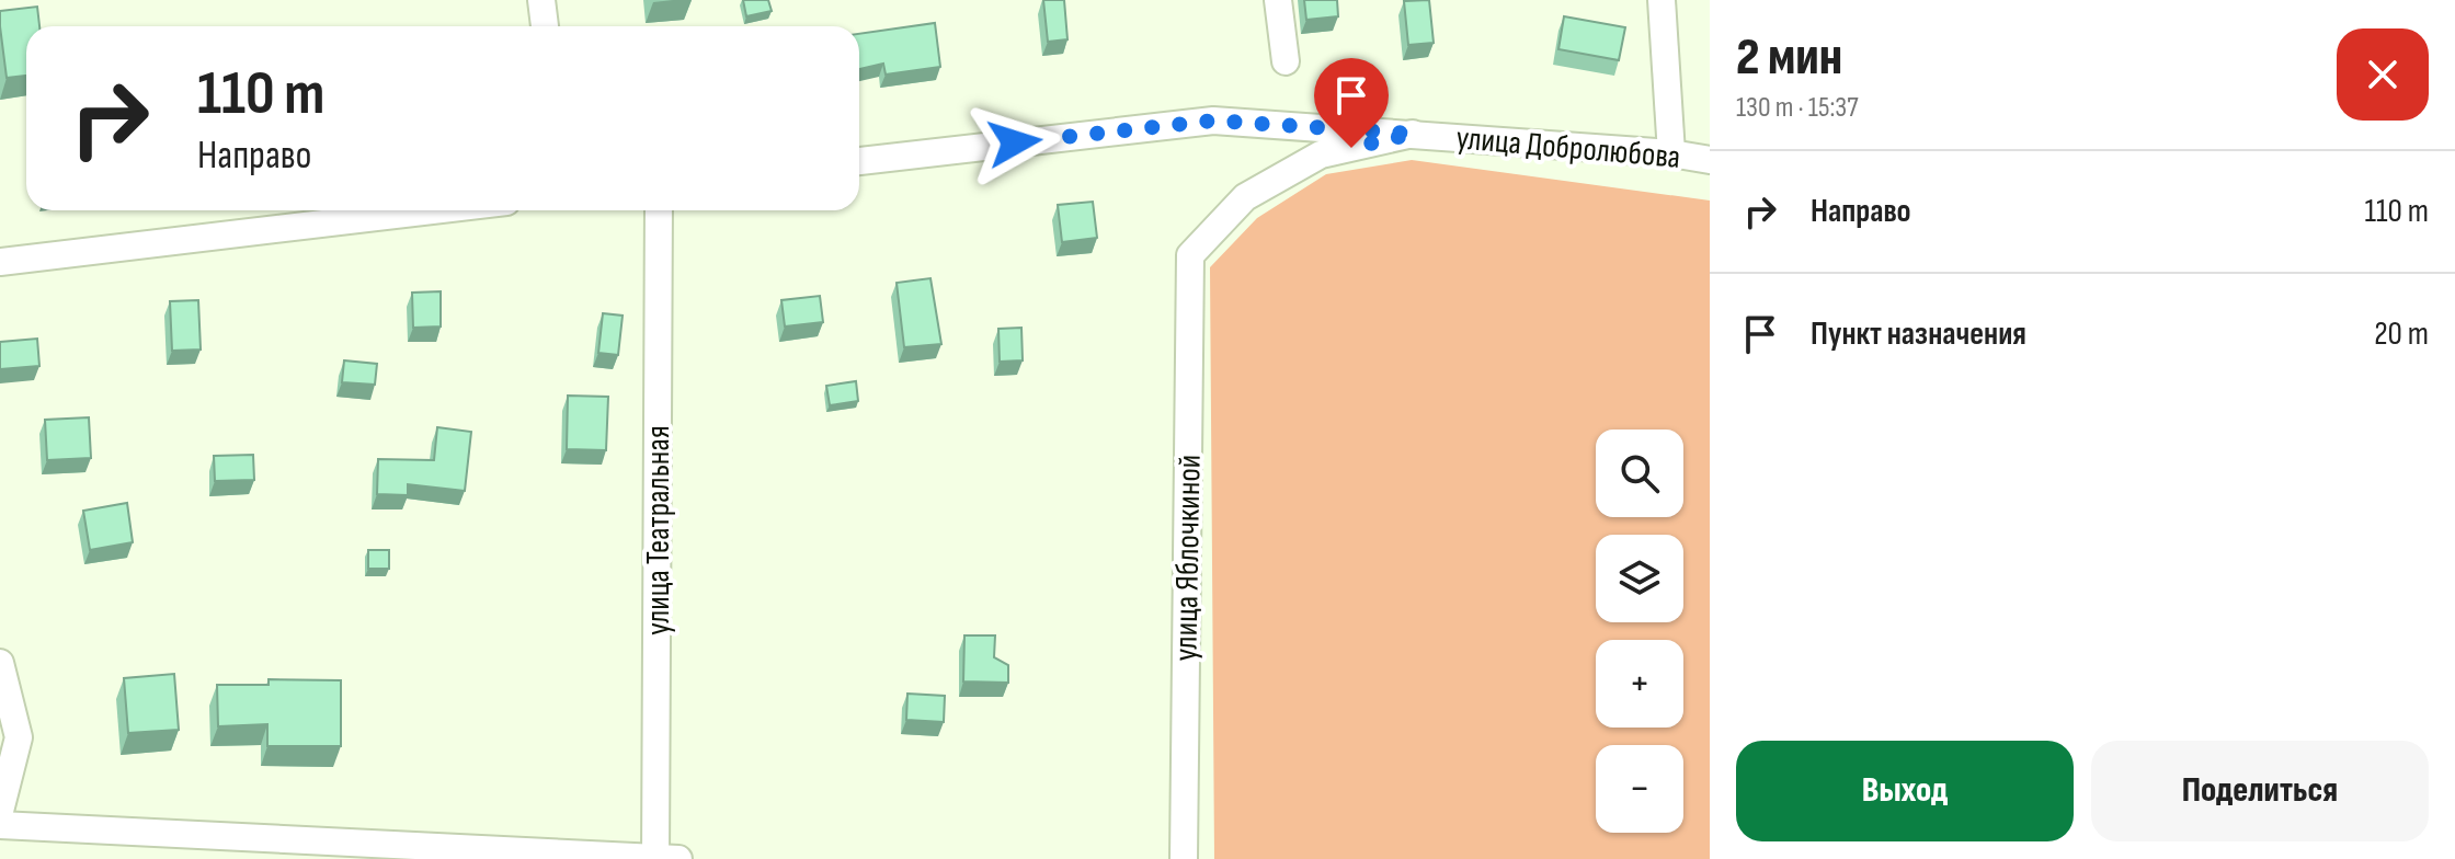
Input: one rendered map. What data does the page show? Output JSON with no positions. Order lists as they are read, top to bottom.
{
  "streets": {
    "street": ["улица Добролюбова", "улица Театральная", "улица Яблочкиной"]
  },
  "crossings": [
    ["улица Добролюбова", "улица Яблочкиной"]
  ],
  "page": {
    "heading": ["2 мин", "130 m · 15:37"],
    "turn": ["110 m", "Направо"],
    "list": [
      {
        "name": "Направо",
        "value": "110 m"
      },
      {
        "name": "Пункт назначения",
        "value": "20 m"
      }
    ],
    "map_buttons": ["+", "−"],
    "buttons": ["Выход", "Поделиться"]
  }
}
